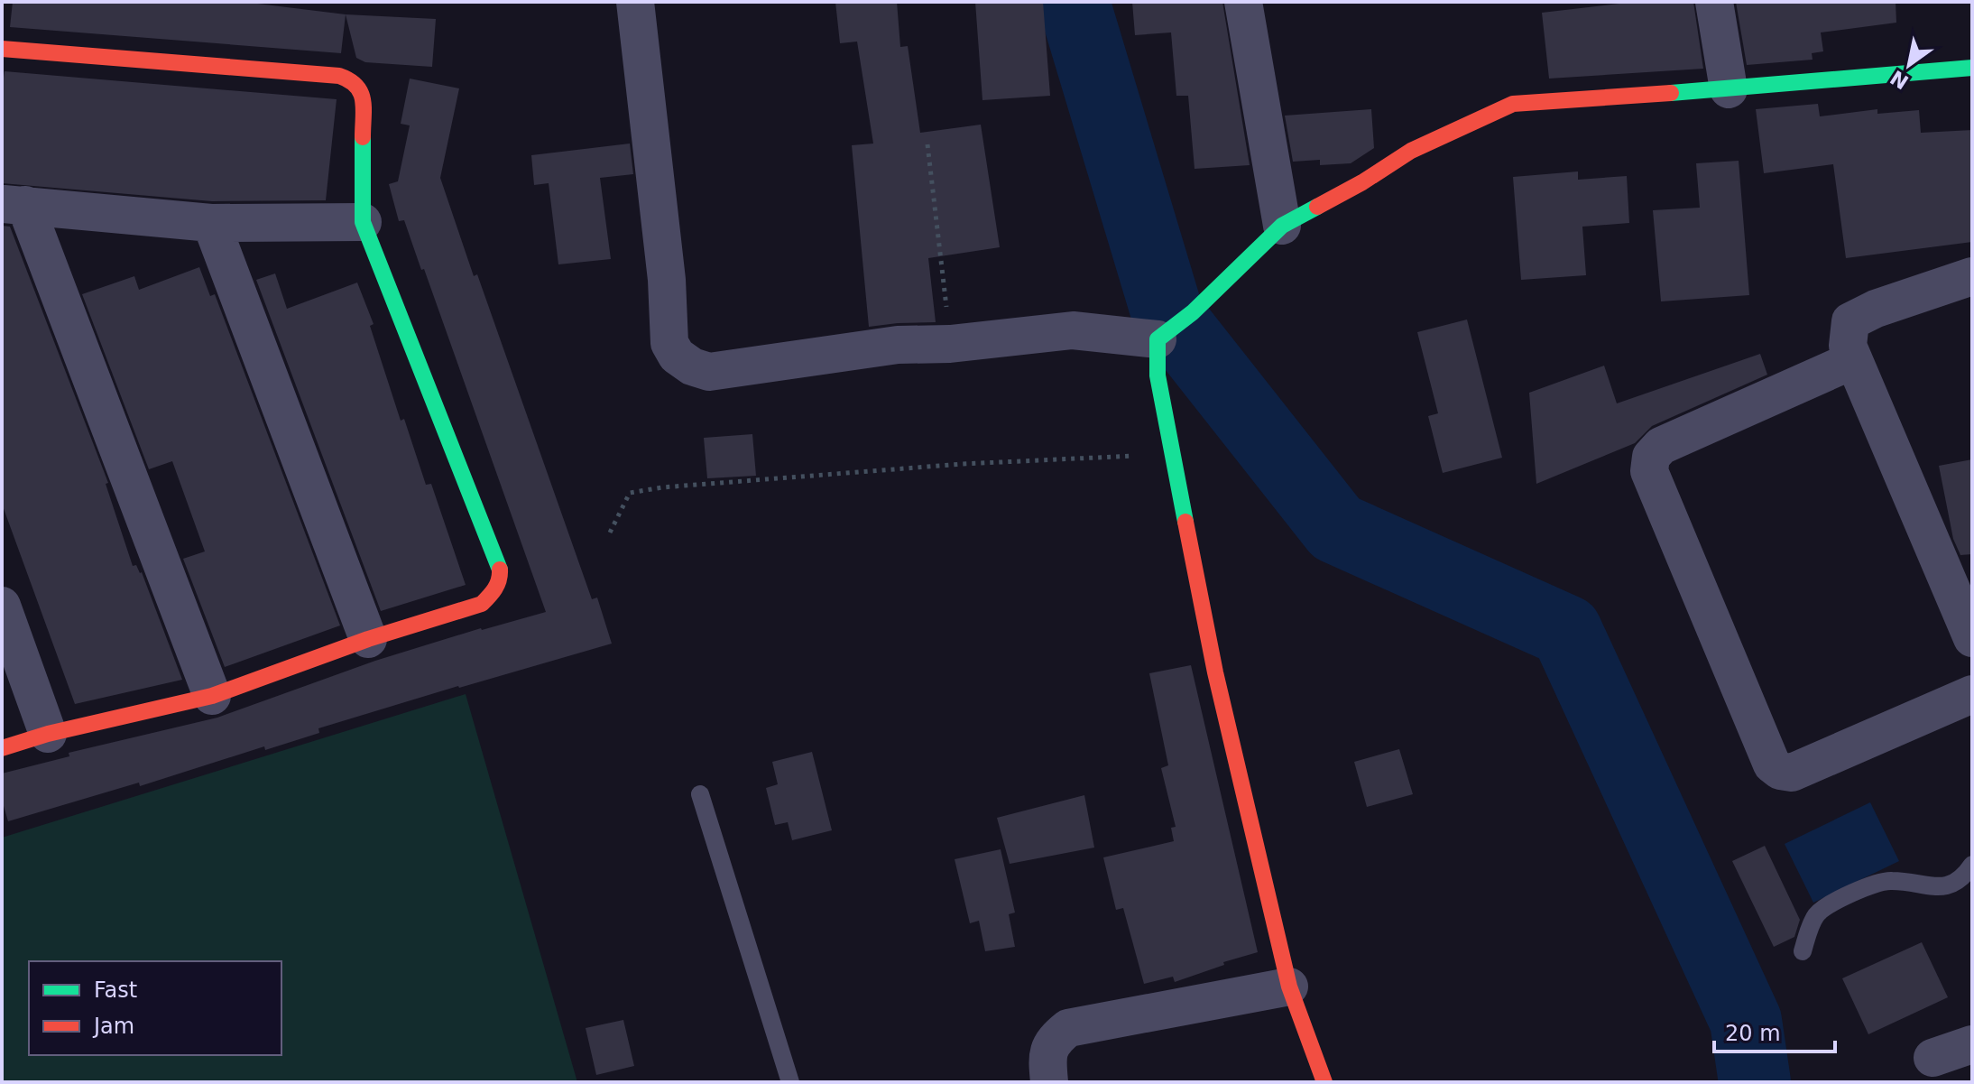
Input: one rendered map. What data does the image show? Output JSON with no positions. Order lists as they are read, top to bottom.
{
  "legend": ["Fast", "Jam"],
  "scale_bar": "20 m",
  "north": "bottom left"
}
